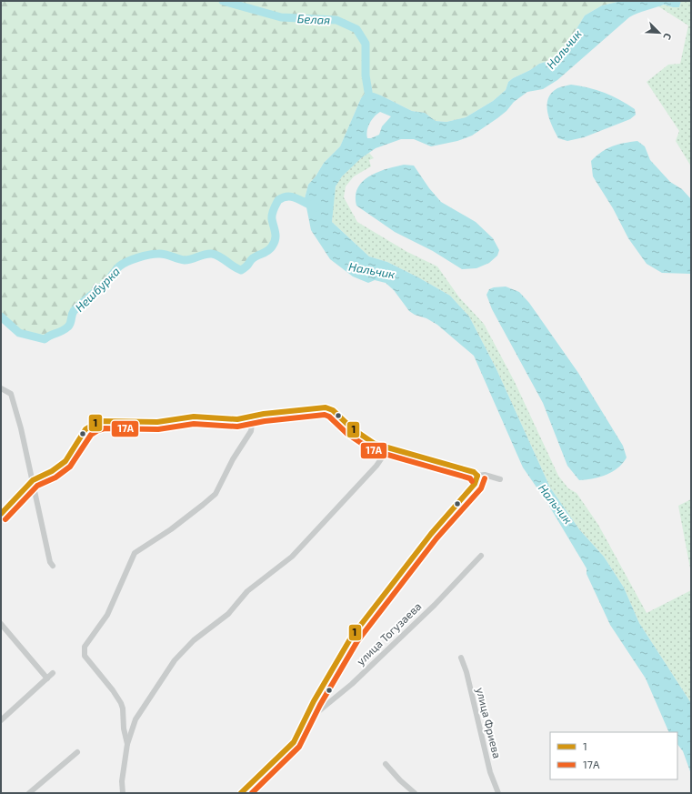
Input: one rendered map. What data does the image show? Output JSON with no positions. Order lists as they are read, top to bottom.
{
  "streets": {
    "street": ["улица Тогузаева", "улица Фриева"]
  },
  "water": ["Белая", "Нальчик", "Нешбурка"],
  "lines": ["transit line 1", "transit line 17А"],
  "legend": ["1", "17А"],
  "north": "bottom right"
}
